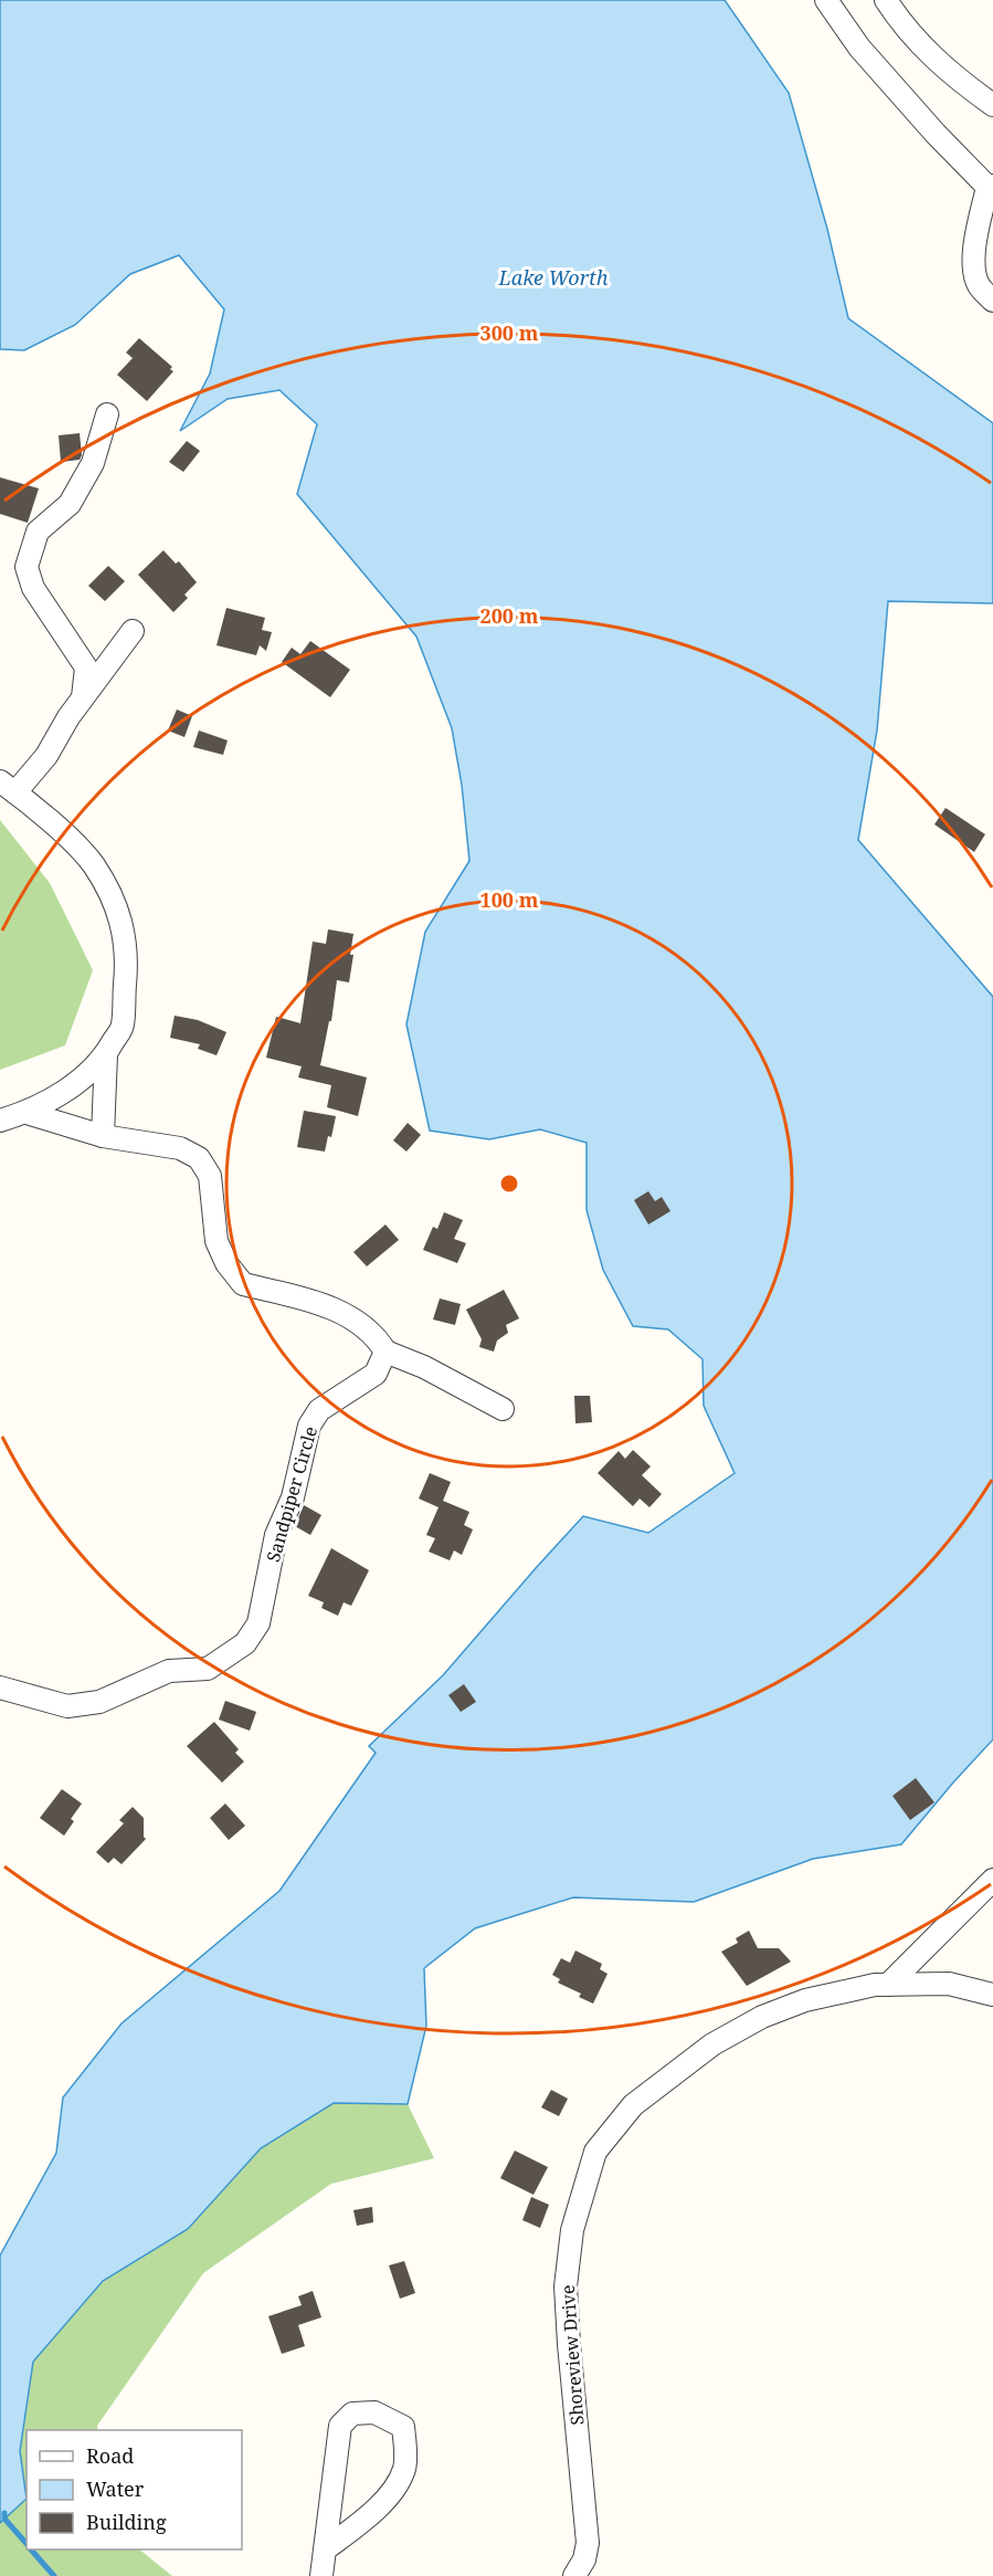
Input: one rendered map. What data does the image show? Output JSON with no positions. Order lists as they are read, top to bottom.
{
  "streets": {
    "street": ["Sandpiper Circle", "Shoreview Drive"]
  },
  "water": ["Lake Worth"],
  "legend": ["Road", "Water", "Building"],
  "rings": ["300 m", "200 m", "100 m"]
}
